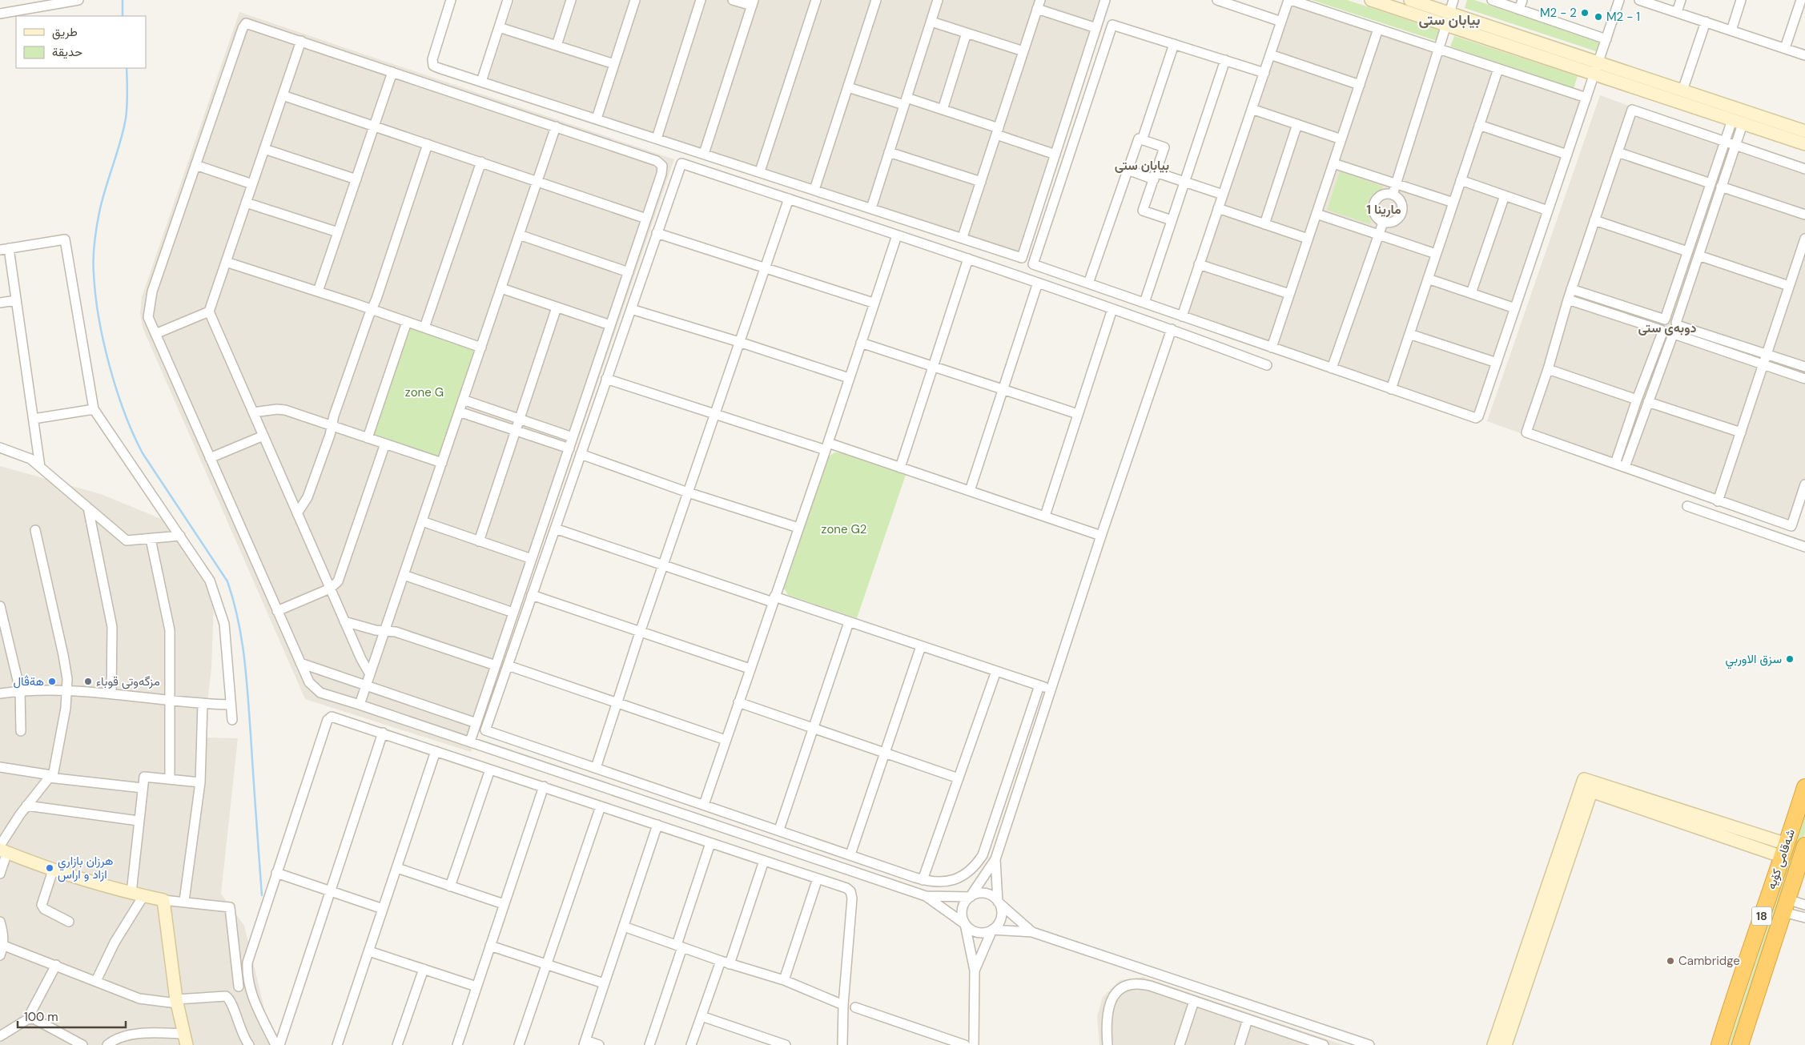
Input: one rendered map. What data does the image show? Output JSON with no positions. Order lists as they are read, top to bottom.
{
  "streets": {
    "highway": ["شەقامی کۆیە", "18"]
  },
  "districts": [
    "بیابان ستی",
    "بیابان ستی",
    "مارینا 1",
    "دوبه‌ی ستی"
  ],
  "parks": ["zone G", "zone G2"],
  "places": [
    "M2 - 2",
    "M2 - 1",
    "سزق الاوربي",
    "هةڤال",
    "مزگەوتی قوباء",
    "هرزان بازاري ازاد و اراس",
    "Cambridge"
  ],
  "legend": ["طريق", "حديقة"],
  "scale_bar": "100 m"
}
